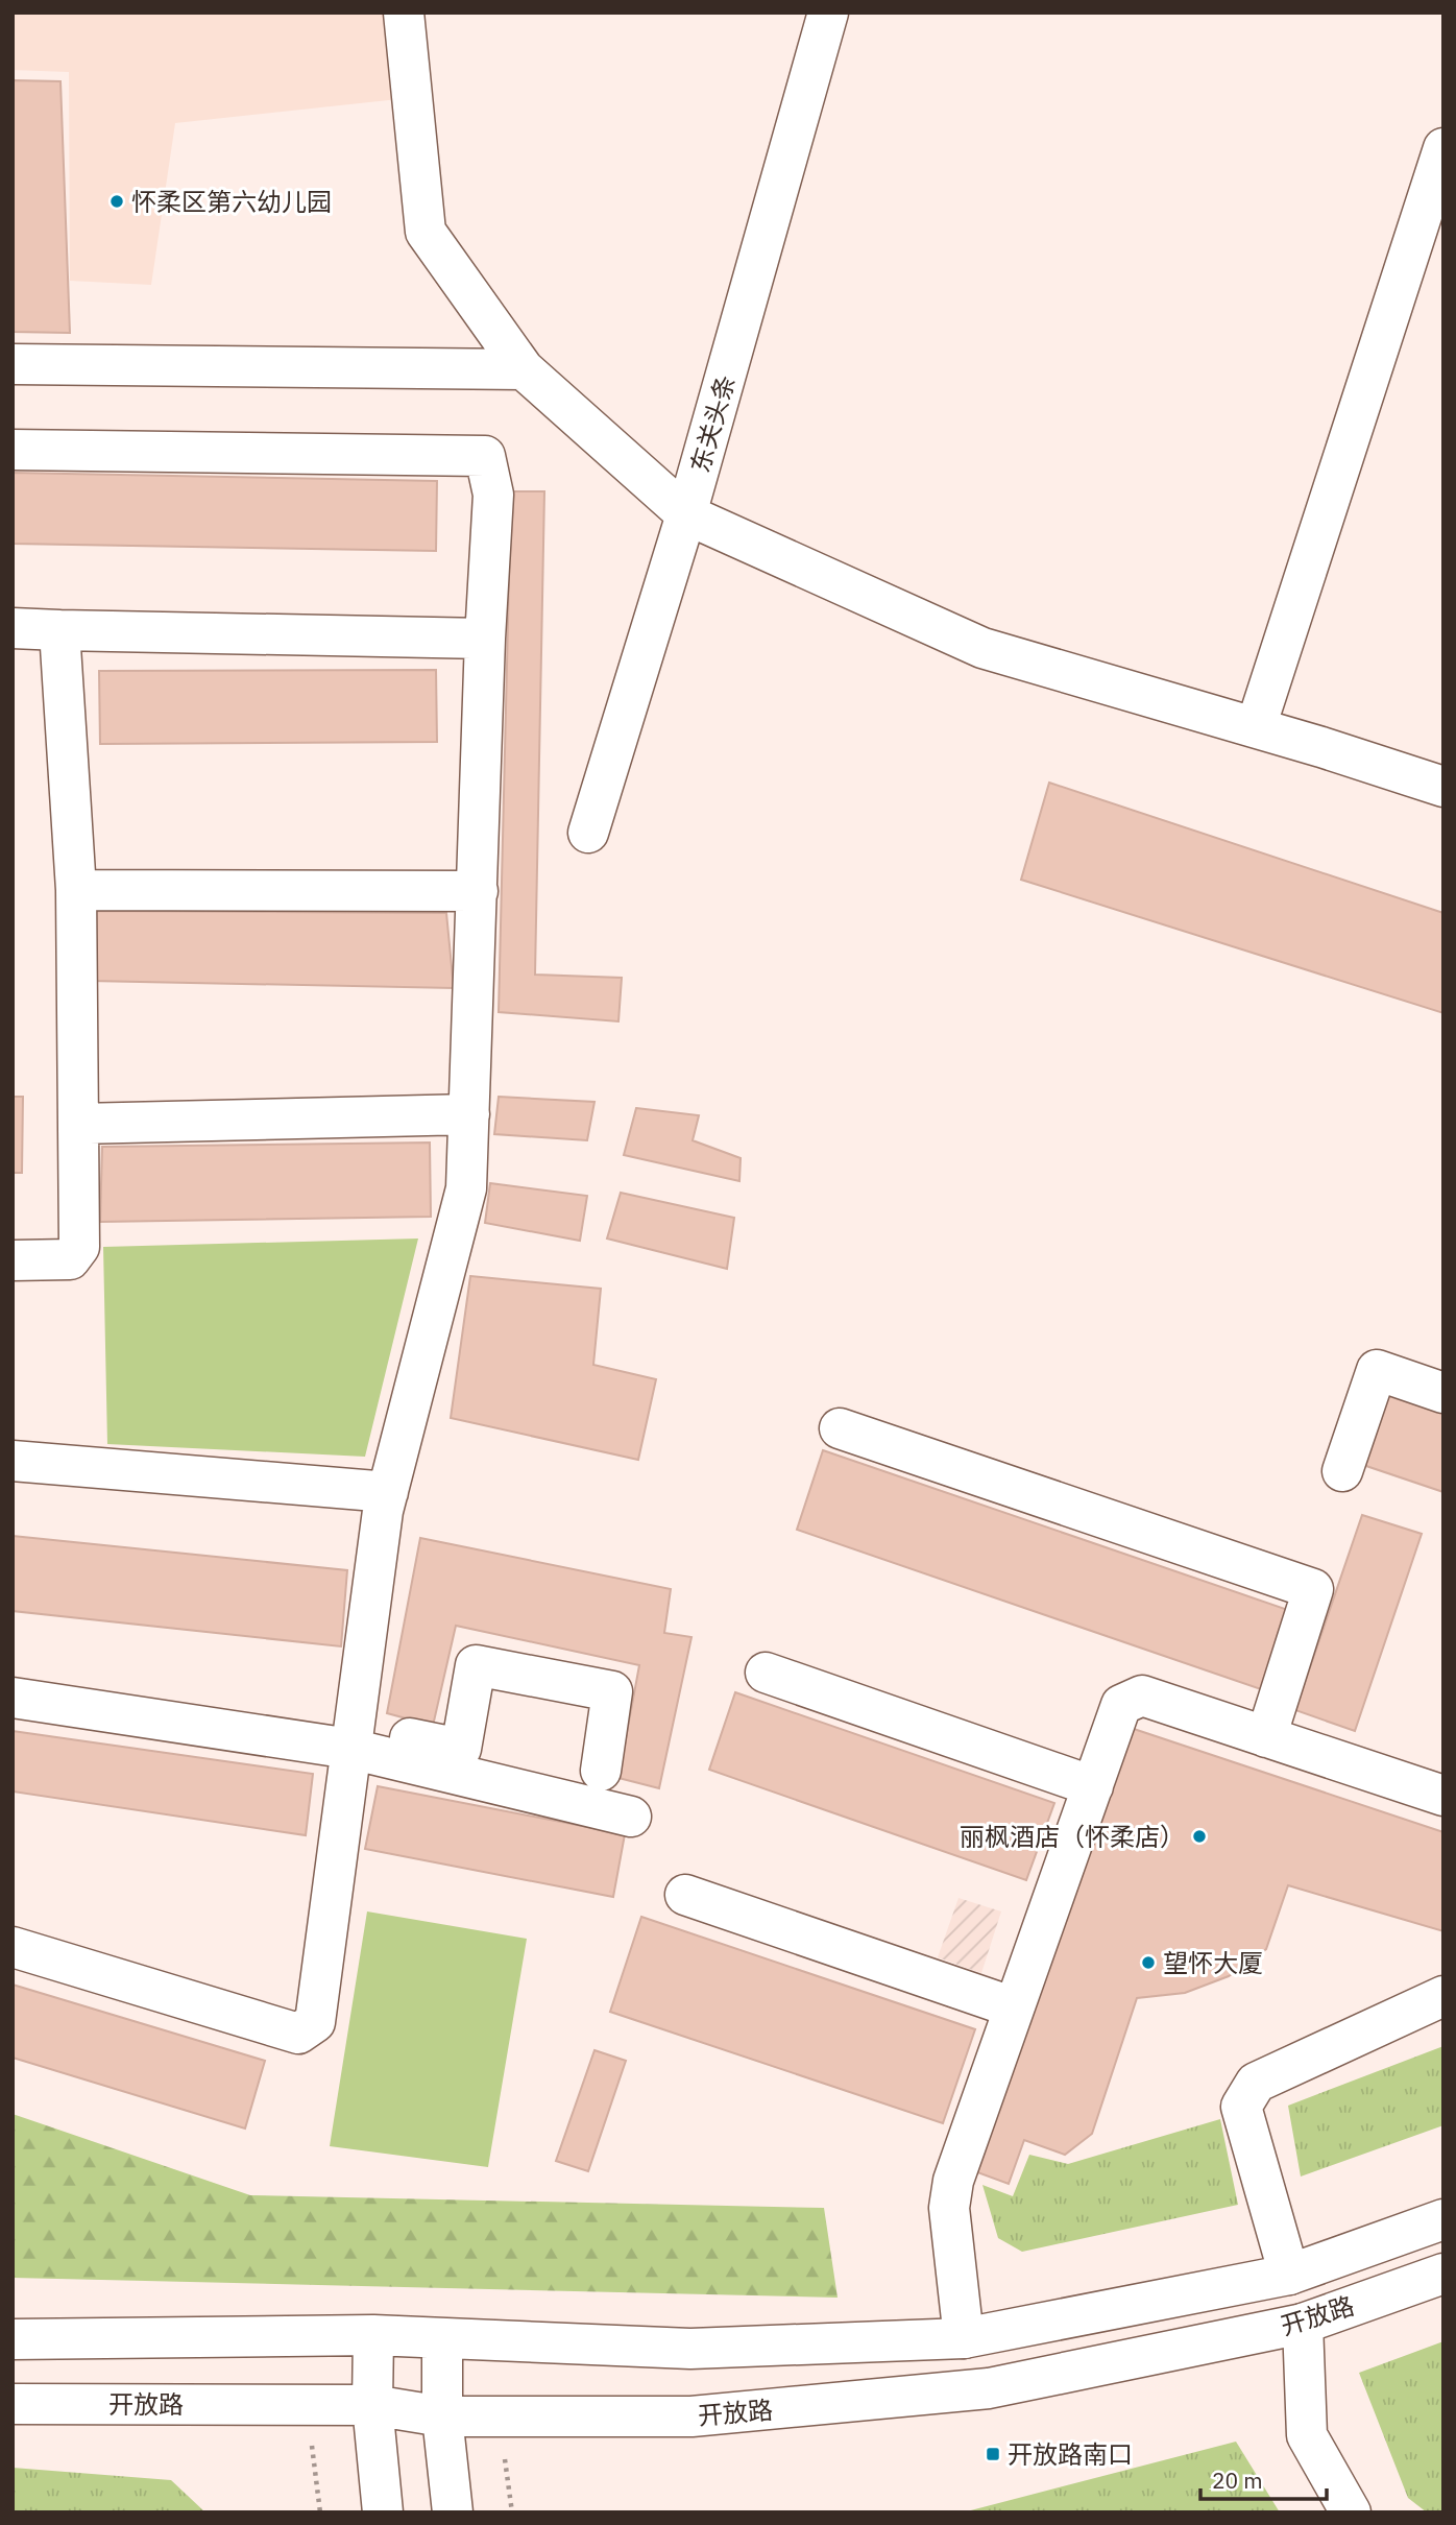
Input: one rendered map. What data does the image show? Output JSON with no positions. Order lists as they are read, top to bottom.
{
  "streets": {
    "main road": ["东关头条", "开放路"]
  },
  "places": {
    "other": ["怀柔区第六幼儿园", "丽枫酒店（怀柔店）", "望怀大厦"],
    "transit": ["开放路南口"]
  },
  "scale_bar": "20 m"
}
